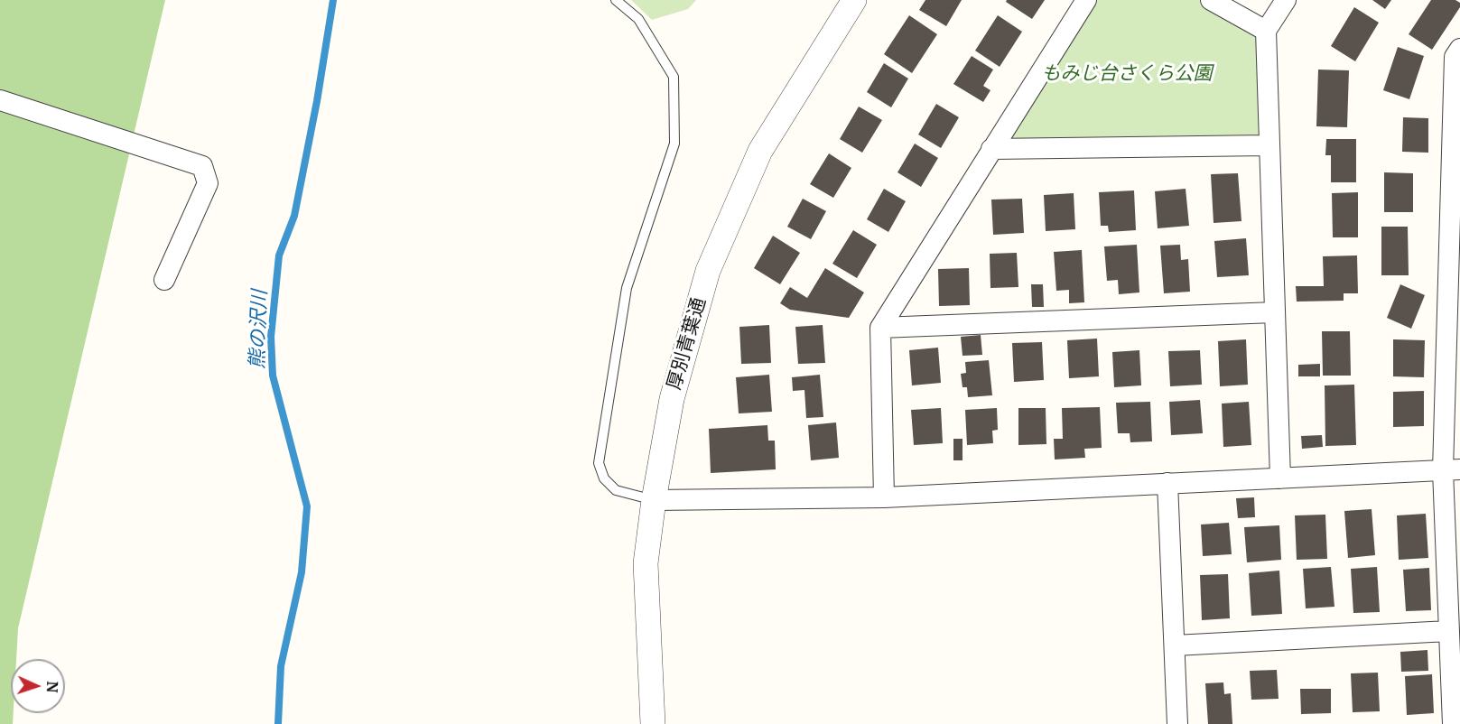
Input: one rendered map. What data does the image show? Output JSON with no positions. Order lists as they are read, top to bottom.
{
  "streets": {
    "street": ["厚別青葉通"]
  },
  "water": ["熊の沢川"],
  "parks": ["もみじ台さくら公園"],
  "north": "right"
}
